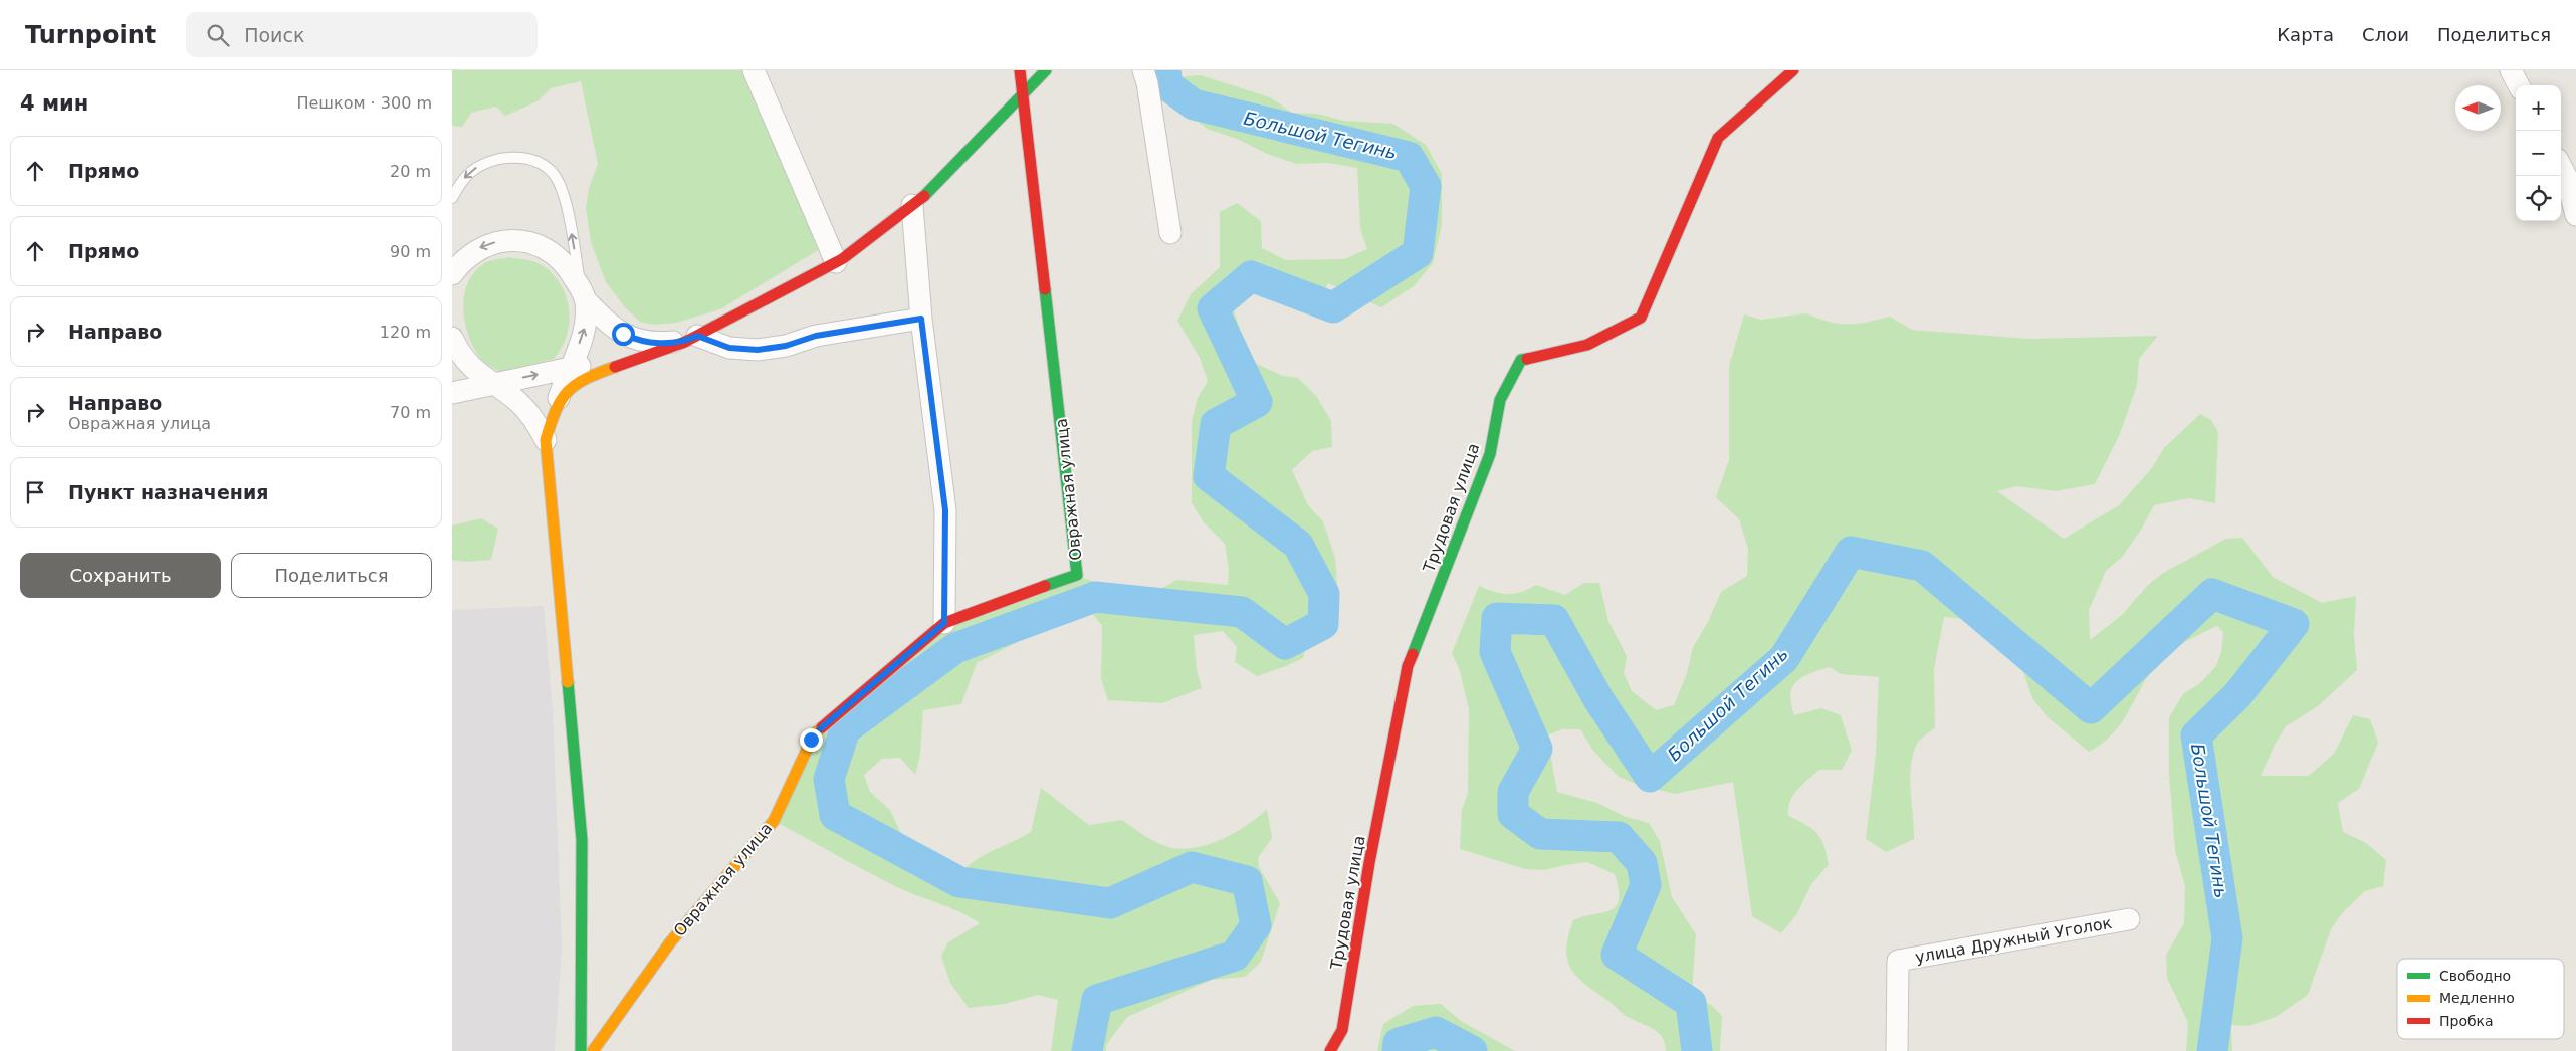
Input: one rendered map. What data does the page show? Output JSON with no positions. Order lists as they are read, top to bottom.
{
  "streets": {
    "street": ["Овражная улица", "Трудовая улица", "улица Дружный Уголок"]
  },
  "water": ["Большой Тегинь"],
  "legend": ["Свободно", "Медленно", "Пробка"],
  "north": "left",
  "page": {
    "header": "Turnpoint",
    "search": "Поиск",
    "nav": ["Карта", "Слои", "Поделиться"],
    "heading": ["4 мин", "Пешком · 300 m"],
    "map_buttons": ["+", "−"],
    "list": [
      ["Прямо", "20 m"],
      ["Прямо", "90 m"],
      ["Направо", "120 m"],
      ["Направо", "Овражная улица", "70 m"],
      "Пункт назначения"
    ],
    "buttons": ["Сохранить", "Поделиться"]
  }
}
